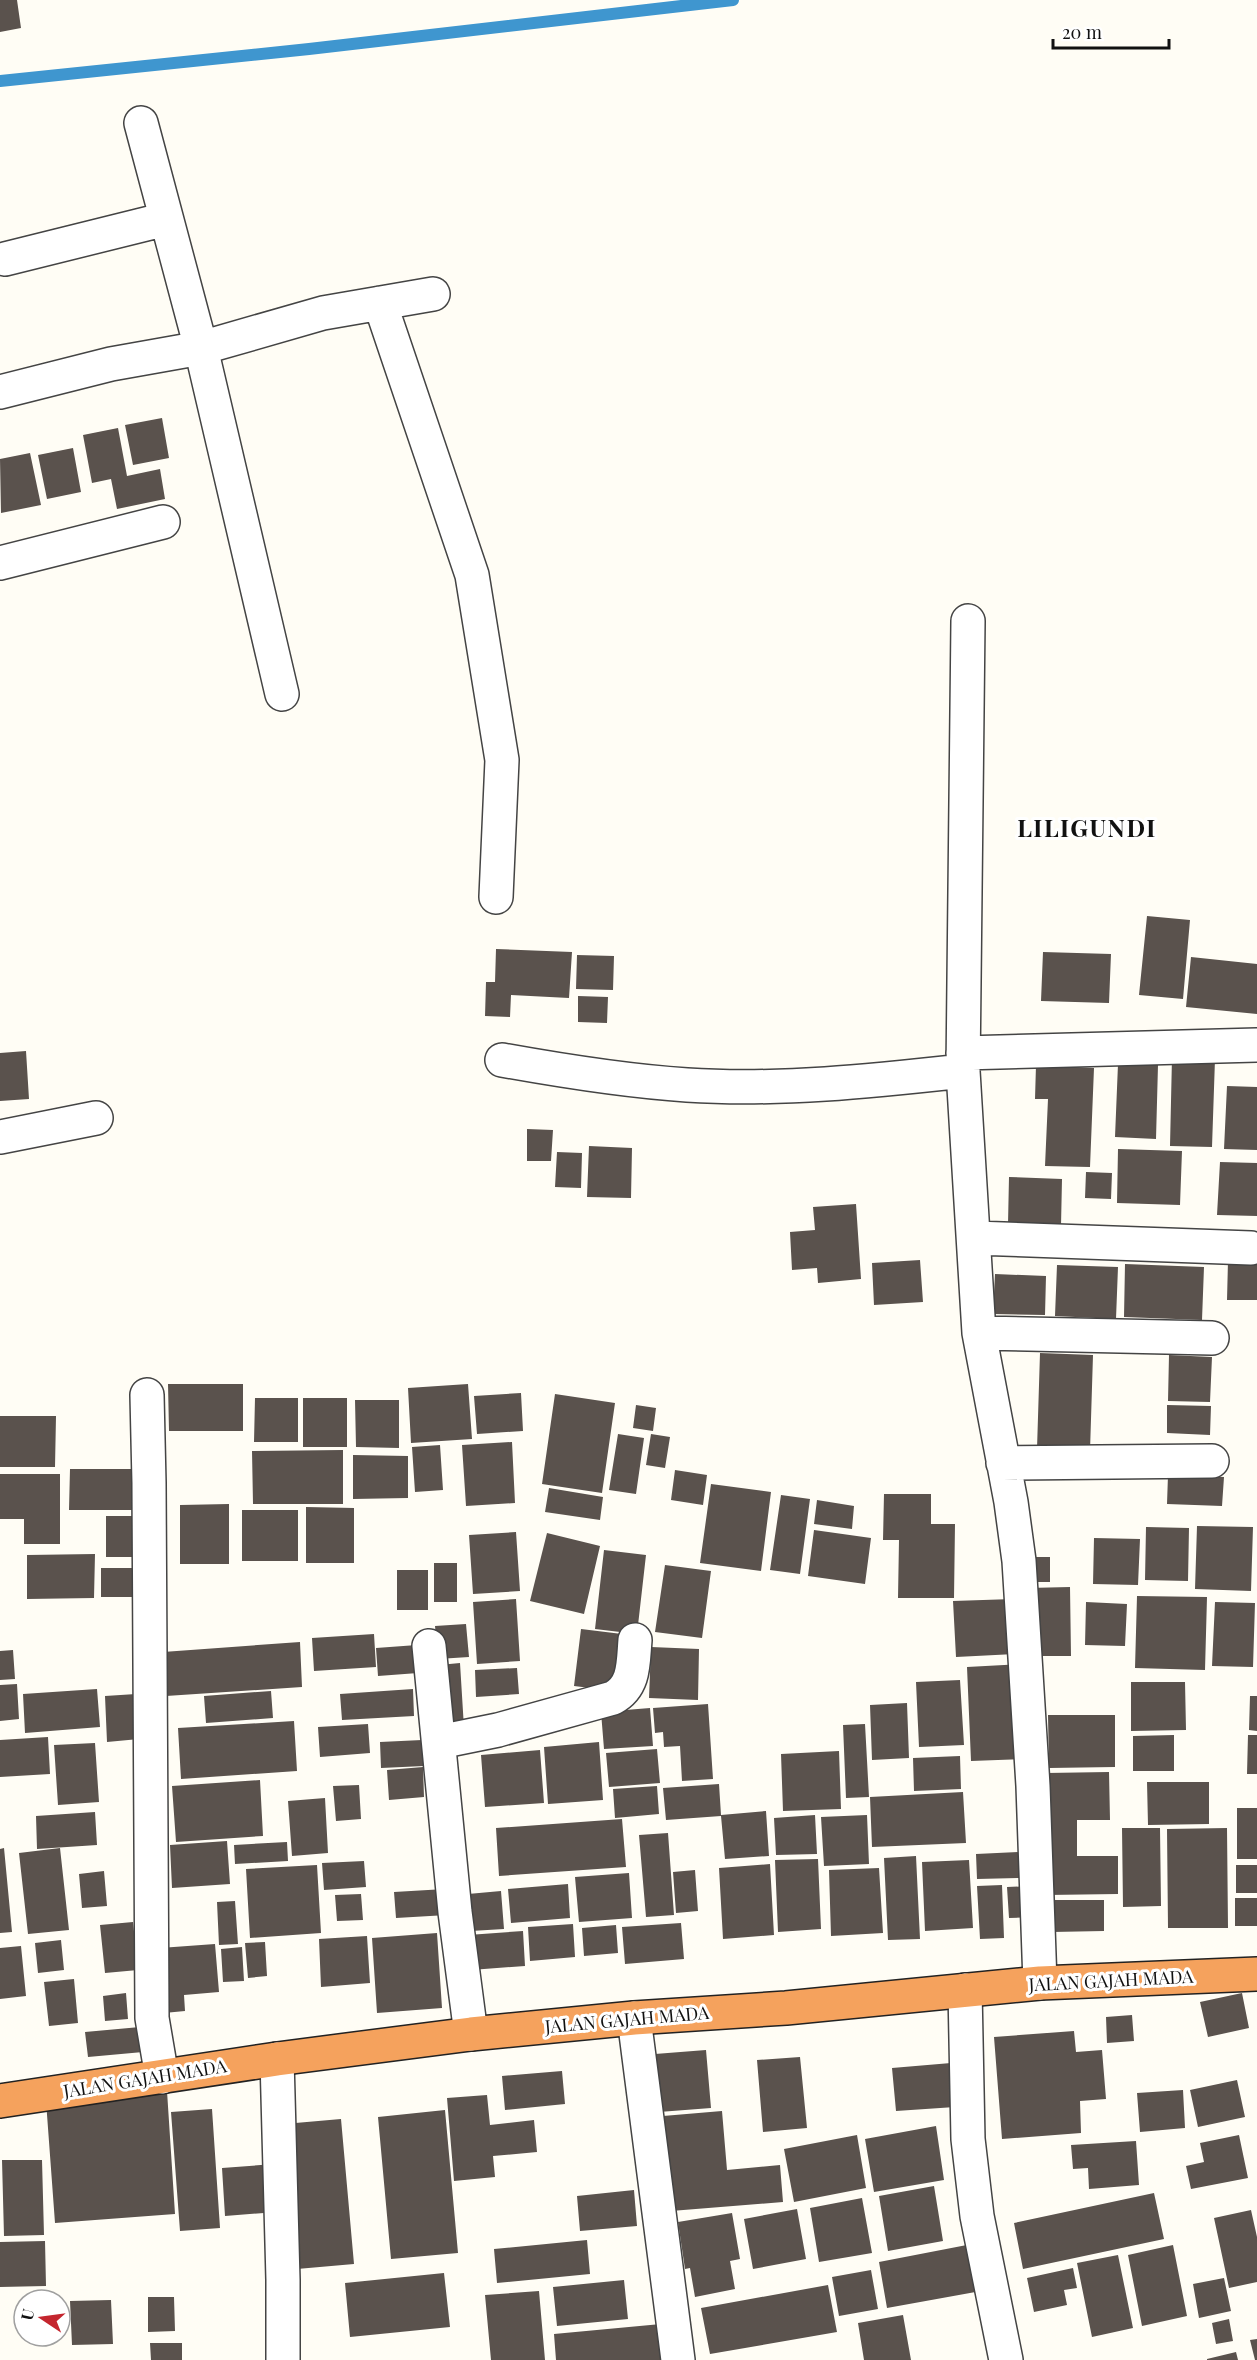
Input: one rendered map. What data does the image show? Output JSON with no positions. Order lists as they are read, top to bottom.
{
  "streets": {
    "highway": ["JALAN GAJAH MADA"]
  },
  "districts": ["LILIGUNDI"],
  "scale_bar": "20 m",
  "north": "left"
}
